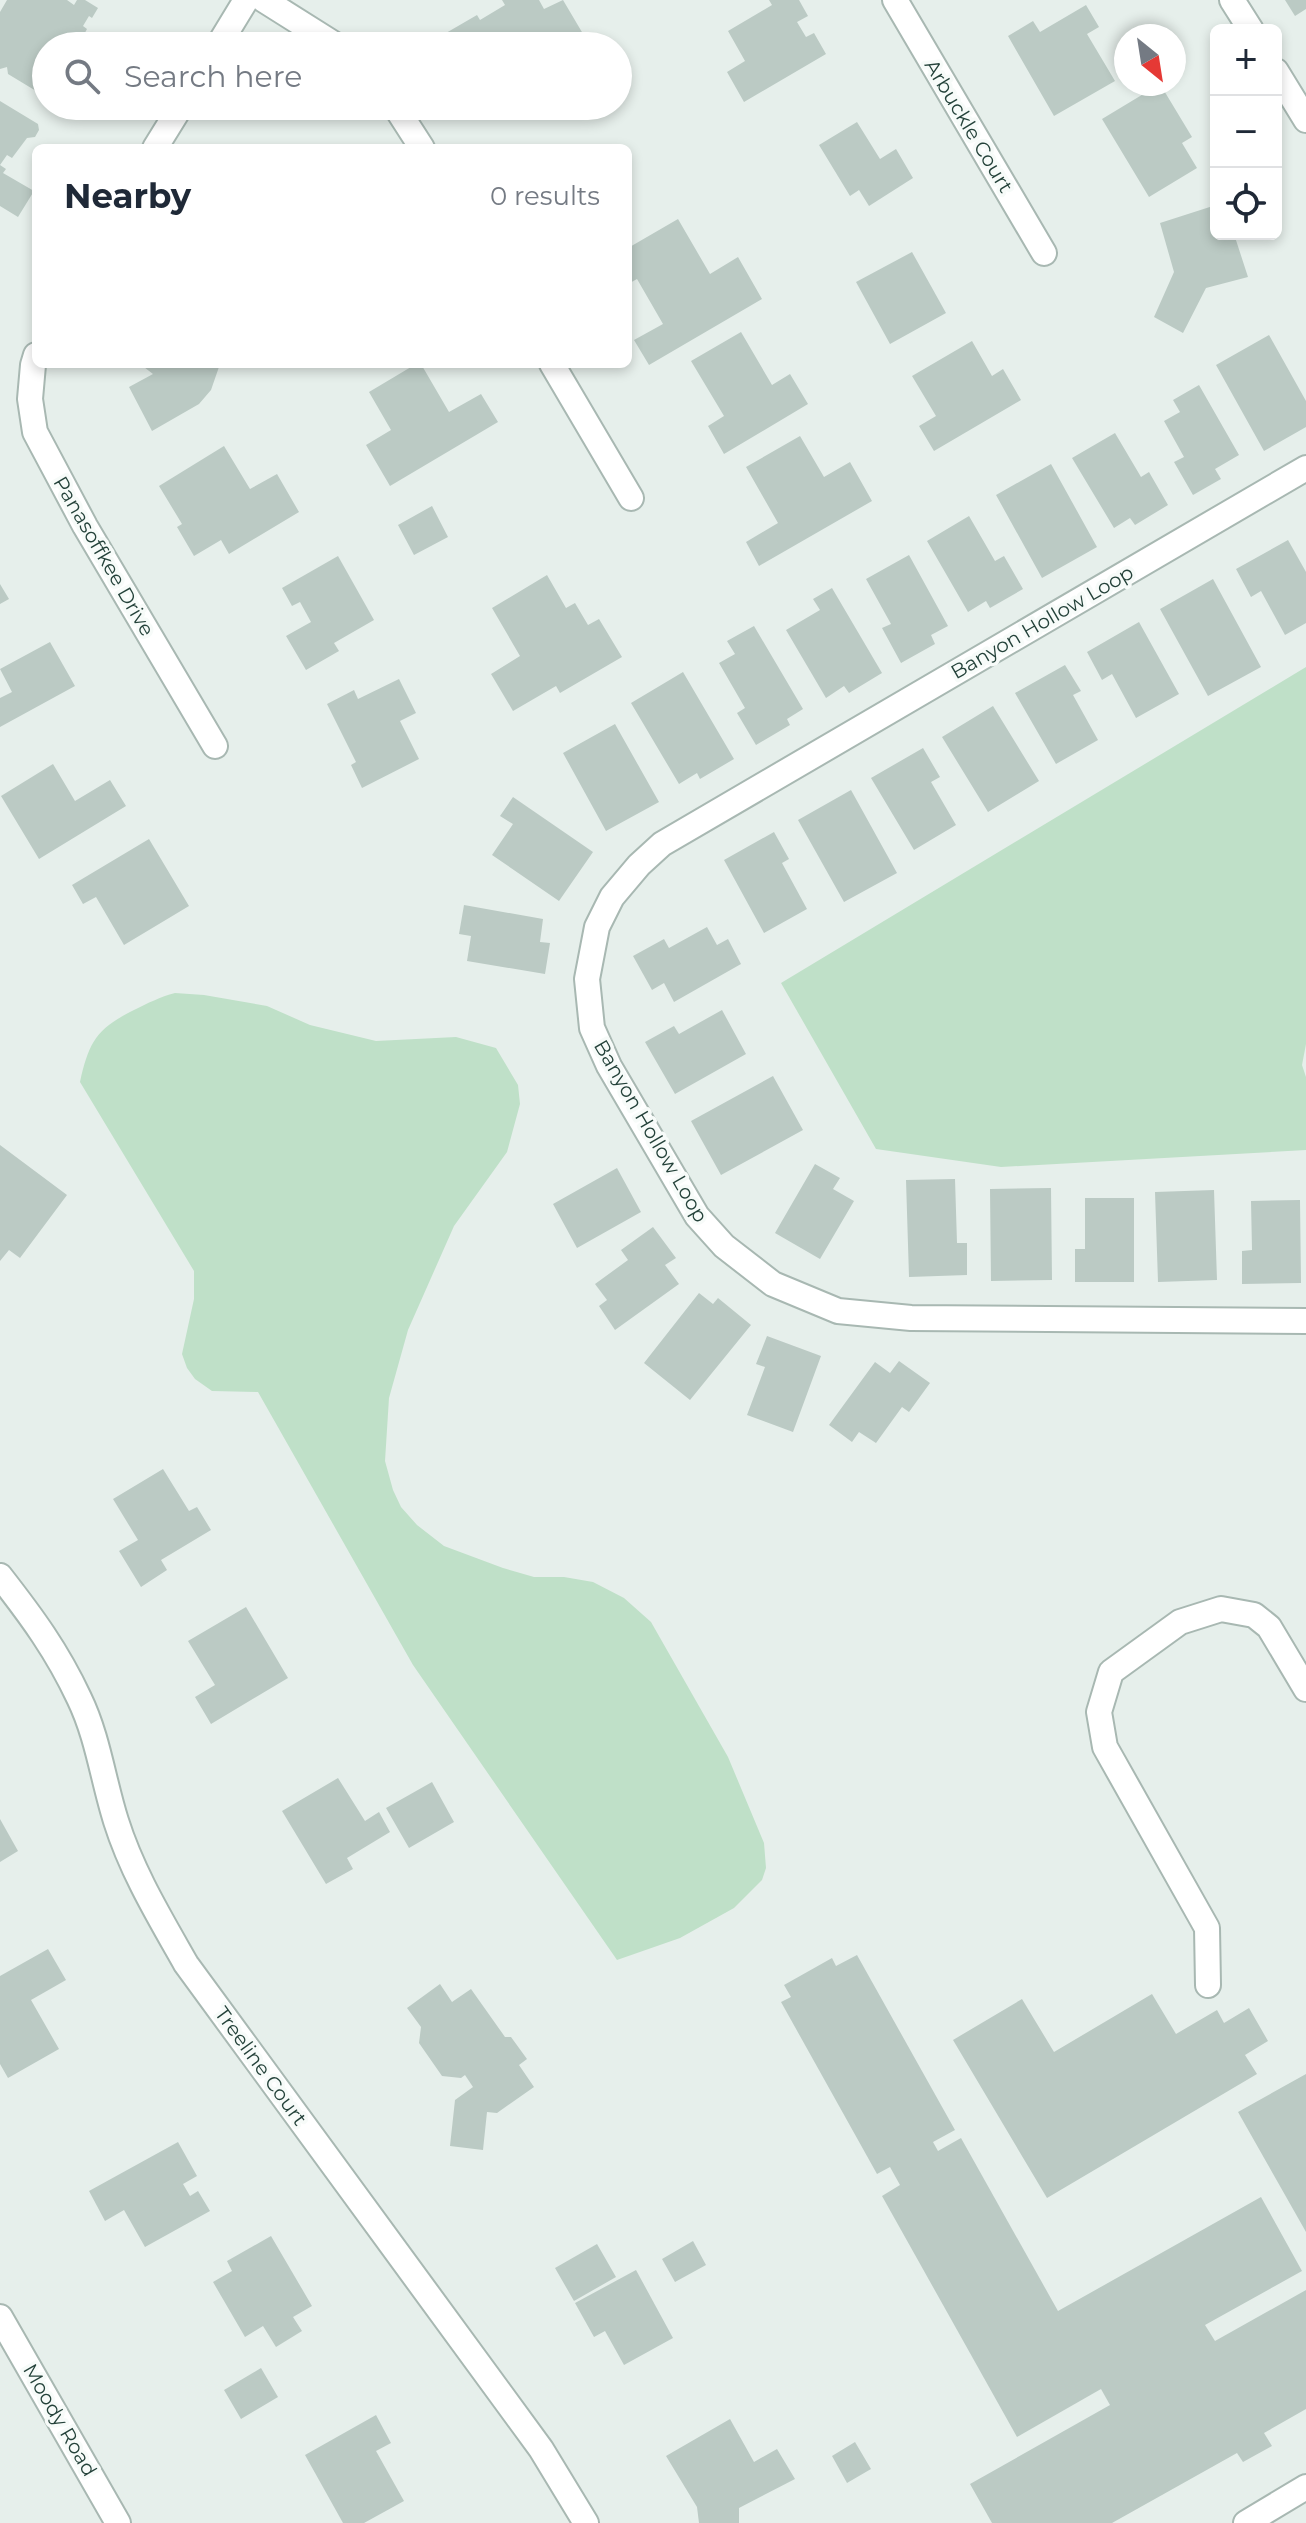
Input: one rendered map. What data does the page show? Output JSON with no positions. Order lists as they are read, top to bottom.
{
  "streets": {
    "street": [
      "Arbuckle Court",
      "Panasoffkee Drive",
      "Banyon Hollow Loop",
      "Treeline Court",
      "Moody Road"
    ]
  },
  "north": "bottom right",
  "page": {
    "map_buttons": ["+", "−"],
    "search": "Search here",
    "heading": ["Nearby", "0 results"]
  }
}
